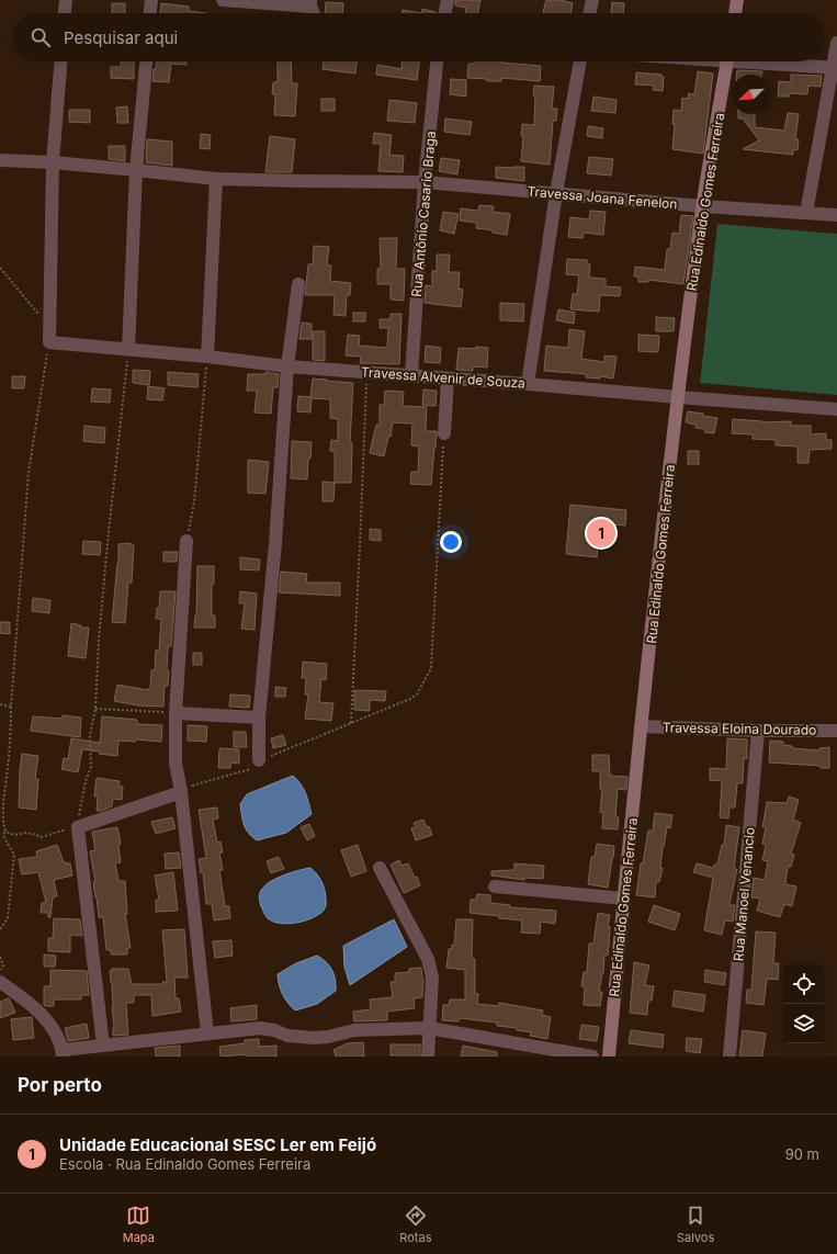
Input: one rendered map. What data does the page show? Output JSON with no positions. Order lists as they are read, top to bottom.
{
  "streets": {
    "street": [
      "Travessa Joana Fenelon",
      "Rua Edinaldo Gomes Ferreira",
      "Rua Antônio Casario Braga",
      "Travessa Alvenir de Souza",
      "Travessa Eloina Dourado",
      "Rua Manoel Venancio"
    ]
  },
  "crossings": [
    ["Travessa Joana Fenelon", "Rua Edinaldo Gomes Ferreira"],
    ["Travessa Joana Fenelon", "Rua Antônio Casario Braga"],
    ["Rua Edinaldo Gomes Ferreira", "Travessa Alvenir de Souza"],
    ["Rua Edinaldo Gomes Ferreira", "Travessa Eloina Dourado"],
    ["Rua Antônio Casario Braga", "Travessa Alvenir de Souza"],
    ["Travessa Eloina Dourado", "Rua Manoel Venancio"]
  ],
  "north": "bottom left",
  "page": {
    "search": "Pesquisar aqui",
    "pins": "1",
    "heading": "Por perto",
    "list": [
      {
        "mark": "1",
        "name": "Unidade Educacional SESC Ler em Feijó",
        "note": "Escola · Rua Edinaldo Gomes Ferreira",
        "value": "90 m"
      }
    ],
    "nav": ["Mapa", "Rotas", "Salvos"]
  }
}
